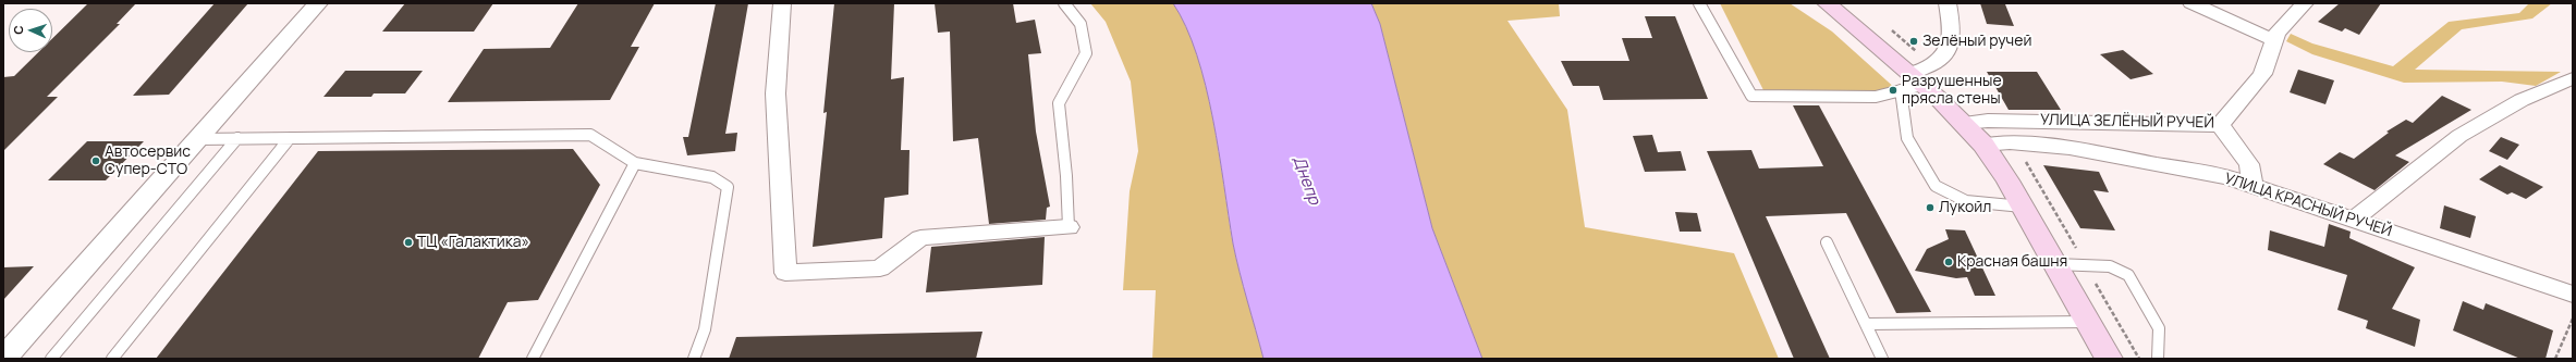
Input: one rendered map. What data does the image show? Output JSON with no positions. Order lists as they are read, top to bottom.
{
  "streets": {
    "street": ["УЛИЦА ЗЕЛЁНЫЙ РУЧЕЙ", "УЛИЦА КРАСНЫЙ РУЧЕЙ"]
  },
  "water": ["Днепр"],
  "places": [
    "Зелёный ручей",
    "Разрушенные прясла стены",
    "Автосервис Супер-СТО",
    "Лукойл",
    "ТЦ «Галактика»",
    "Красная башня"
  ],
  "north": "left"
}
